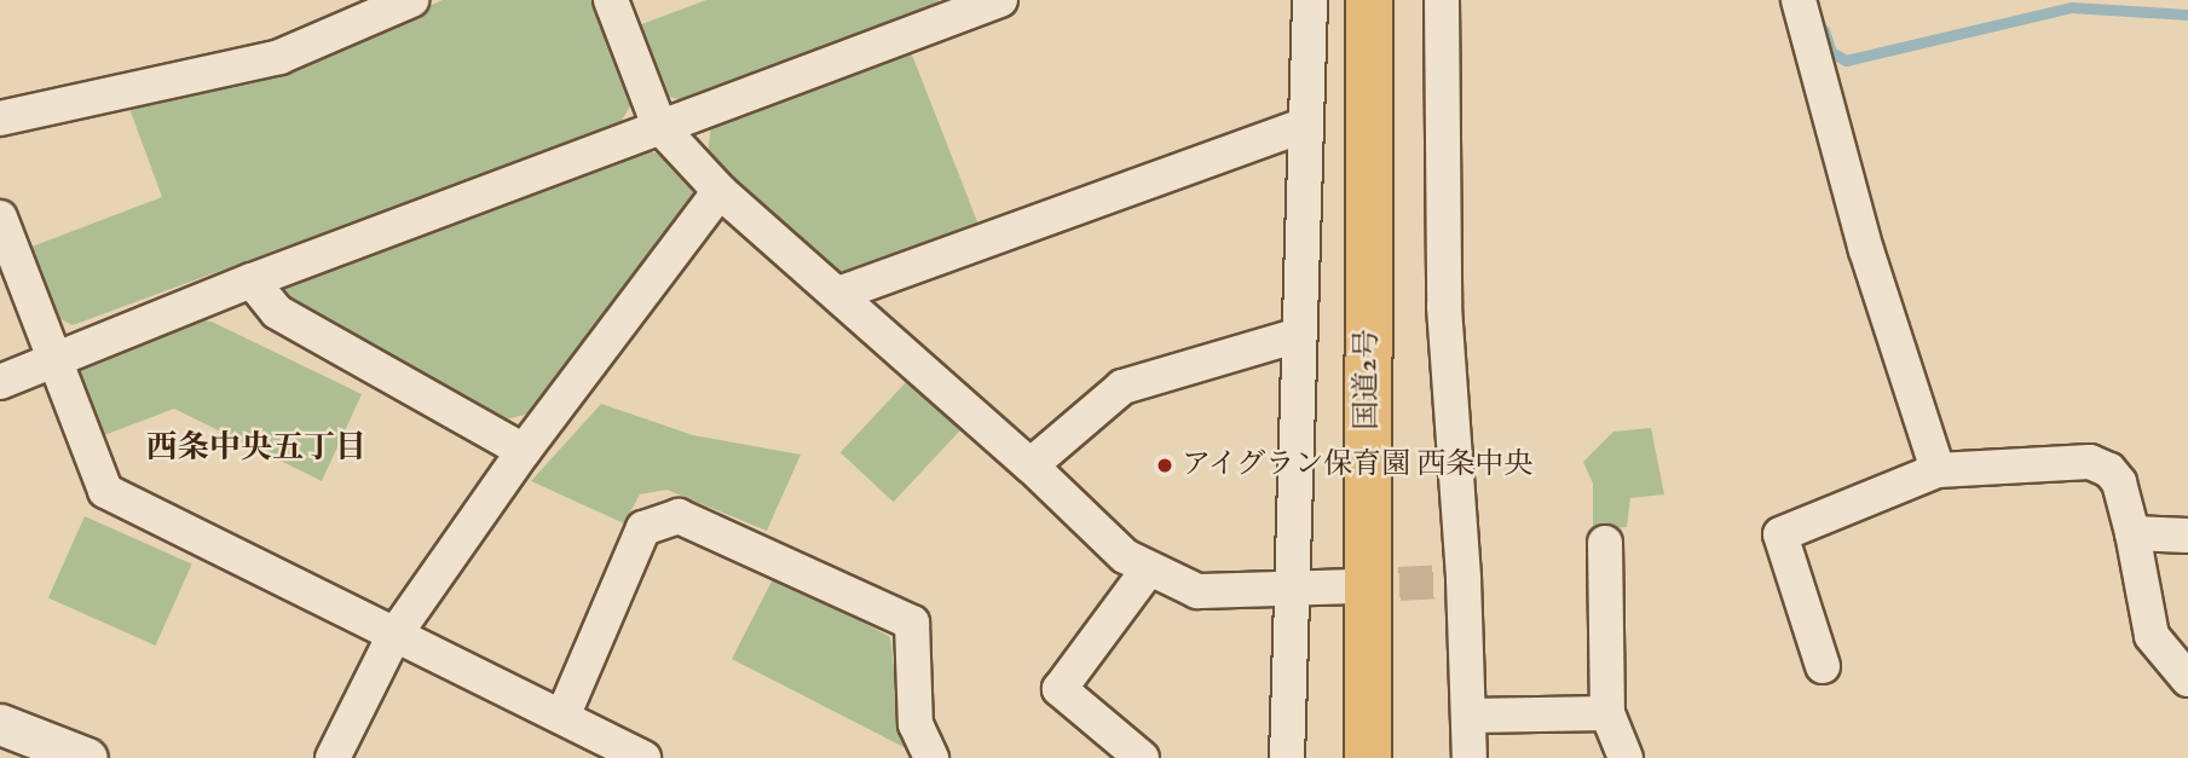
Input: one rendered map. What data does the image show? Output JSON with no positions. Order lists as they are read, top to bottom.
{
  "streets": {
    "highway": ["国道2号"]
  },
  "districts": ["西条中央五丁目"],
  "places": ["アイグラン保育園 西条中央"]
}
